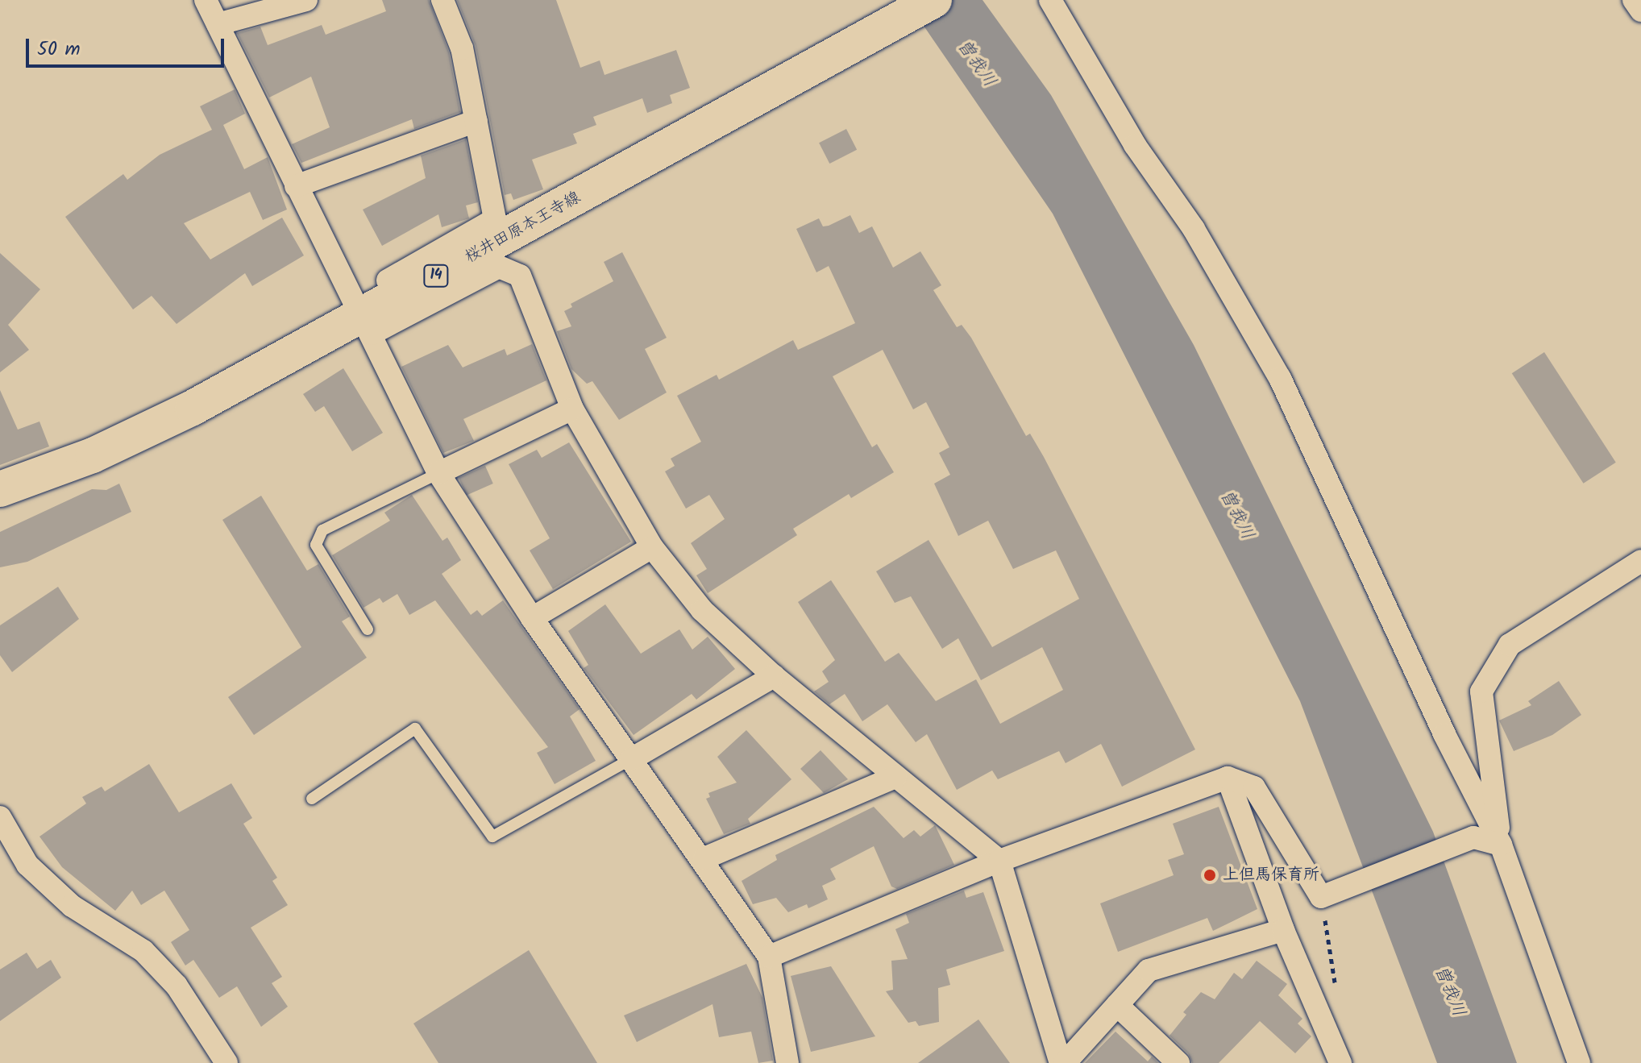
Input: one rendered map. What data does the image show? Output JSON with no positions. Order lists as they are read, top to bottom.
{
  "streets": {
    "main road": ["桜井田原本王寺線", "14"]
  },
  "water": ["曽我川"],
  "places": ["上但馬保育所"],
  "scale_bar": "50 m"
}
